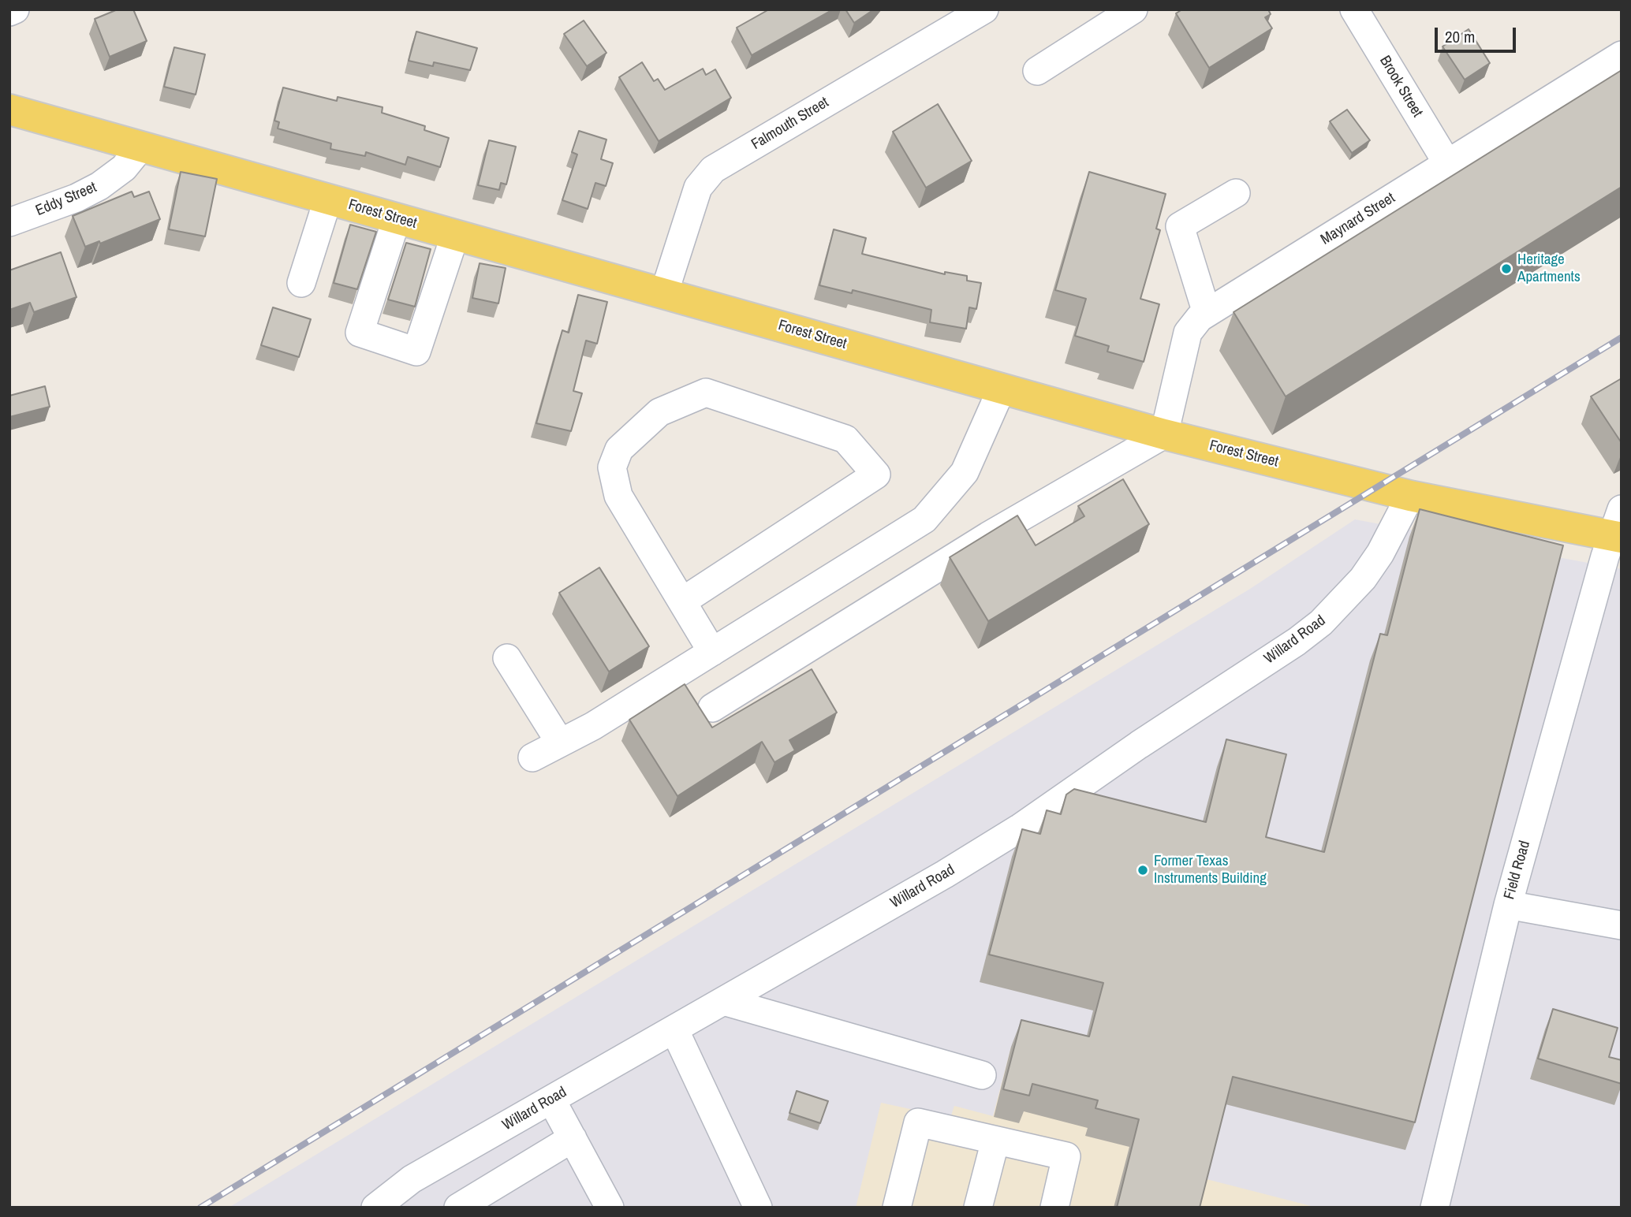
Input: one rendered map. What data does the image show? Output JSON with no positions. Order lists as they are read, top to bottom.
{
  "streets": {
    "main road": ["Forest Street"],
    "street": [
      "Brook Street",
      "Falmouth Street",
      "Eddy Street",
      "Maynard Street",
      "Willard Road",
      "Field Road"
    ]
  },
  "crossings": [
    ["Brook Street", "Maynard Street"],
    ["Falmouth Street", "Forest Street"],
    ["Eddy Street", "Forest Street"],
    ["Forest Street", "Maynard Street"],
    ["Forest Street", "Willard Road"],
    ["Forest Street", "Field Road"]
  ],
  "places": ["Heritage Apartments", "Former Texas Instruments Building"],
  "scale_bar": "20 m"
}
